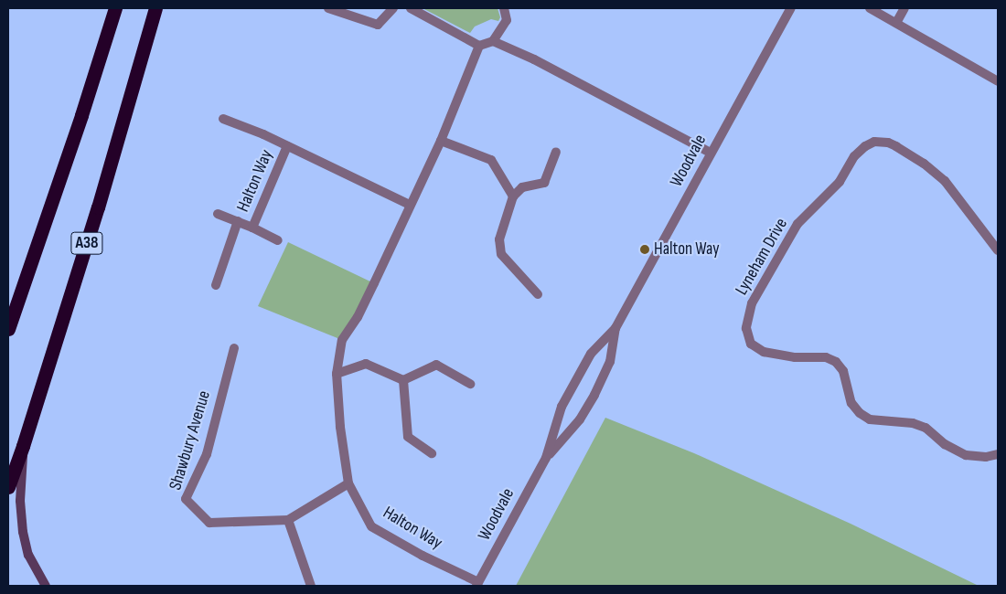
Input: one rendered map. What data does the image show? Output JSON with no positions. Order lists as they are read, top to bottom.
{
  "streets": {
    "highway": ["A38"],
    "street": [
      "Woodvale",
      "Halton Way",
      "Lyneham Drive",
      "Shawbury Avenue"
    ]
  },
  "crossings": [
    ["Woodvale", "Halton Way"],
    ["Halton Way", "Shawbury Avenue"]
  ],
  "places": ["Halton Way"]
}
